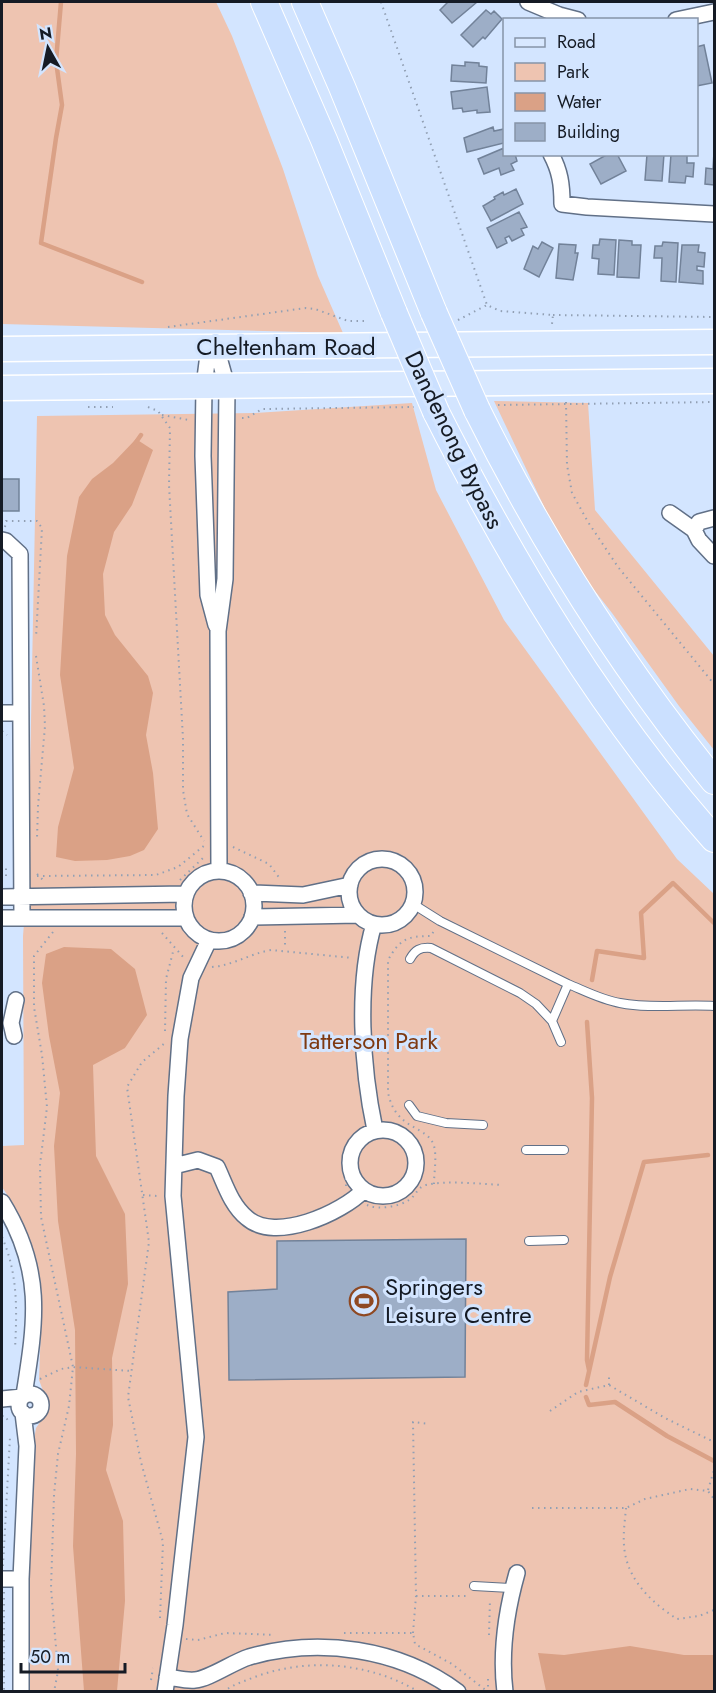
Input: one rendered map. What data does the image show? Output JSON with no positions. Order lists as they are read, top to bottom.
{
  "streets": {
    "highway": ["Dandenong Bypass"],
    "main road": ["Cheltenham Road"]
  },
  "parks": ["Tatterson Park"],
  "places": {
    "sports": ["Springers Leisure Centre"]
  },
  "legend": [
    "Road",
    "Park",
    "Water",
    "Building"
  ],
  "scale_bar": "50 m",
  "north": "top"
}
